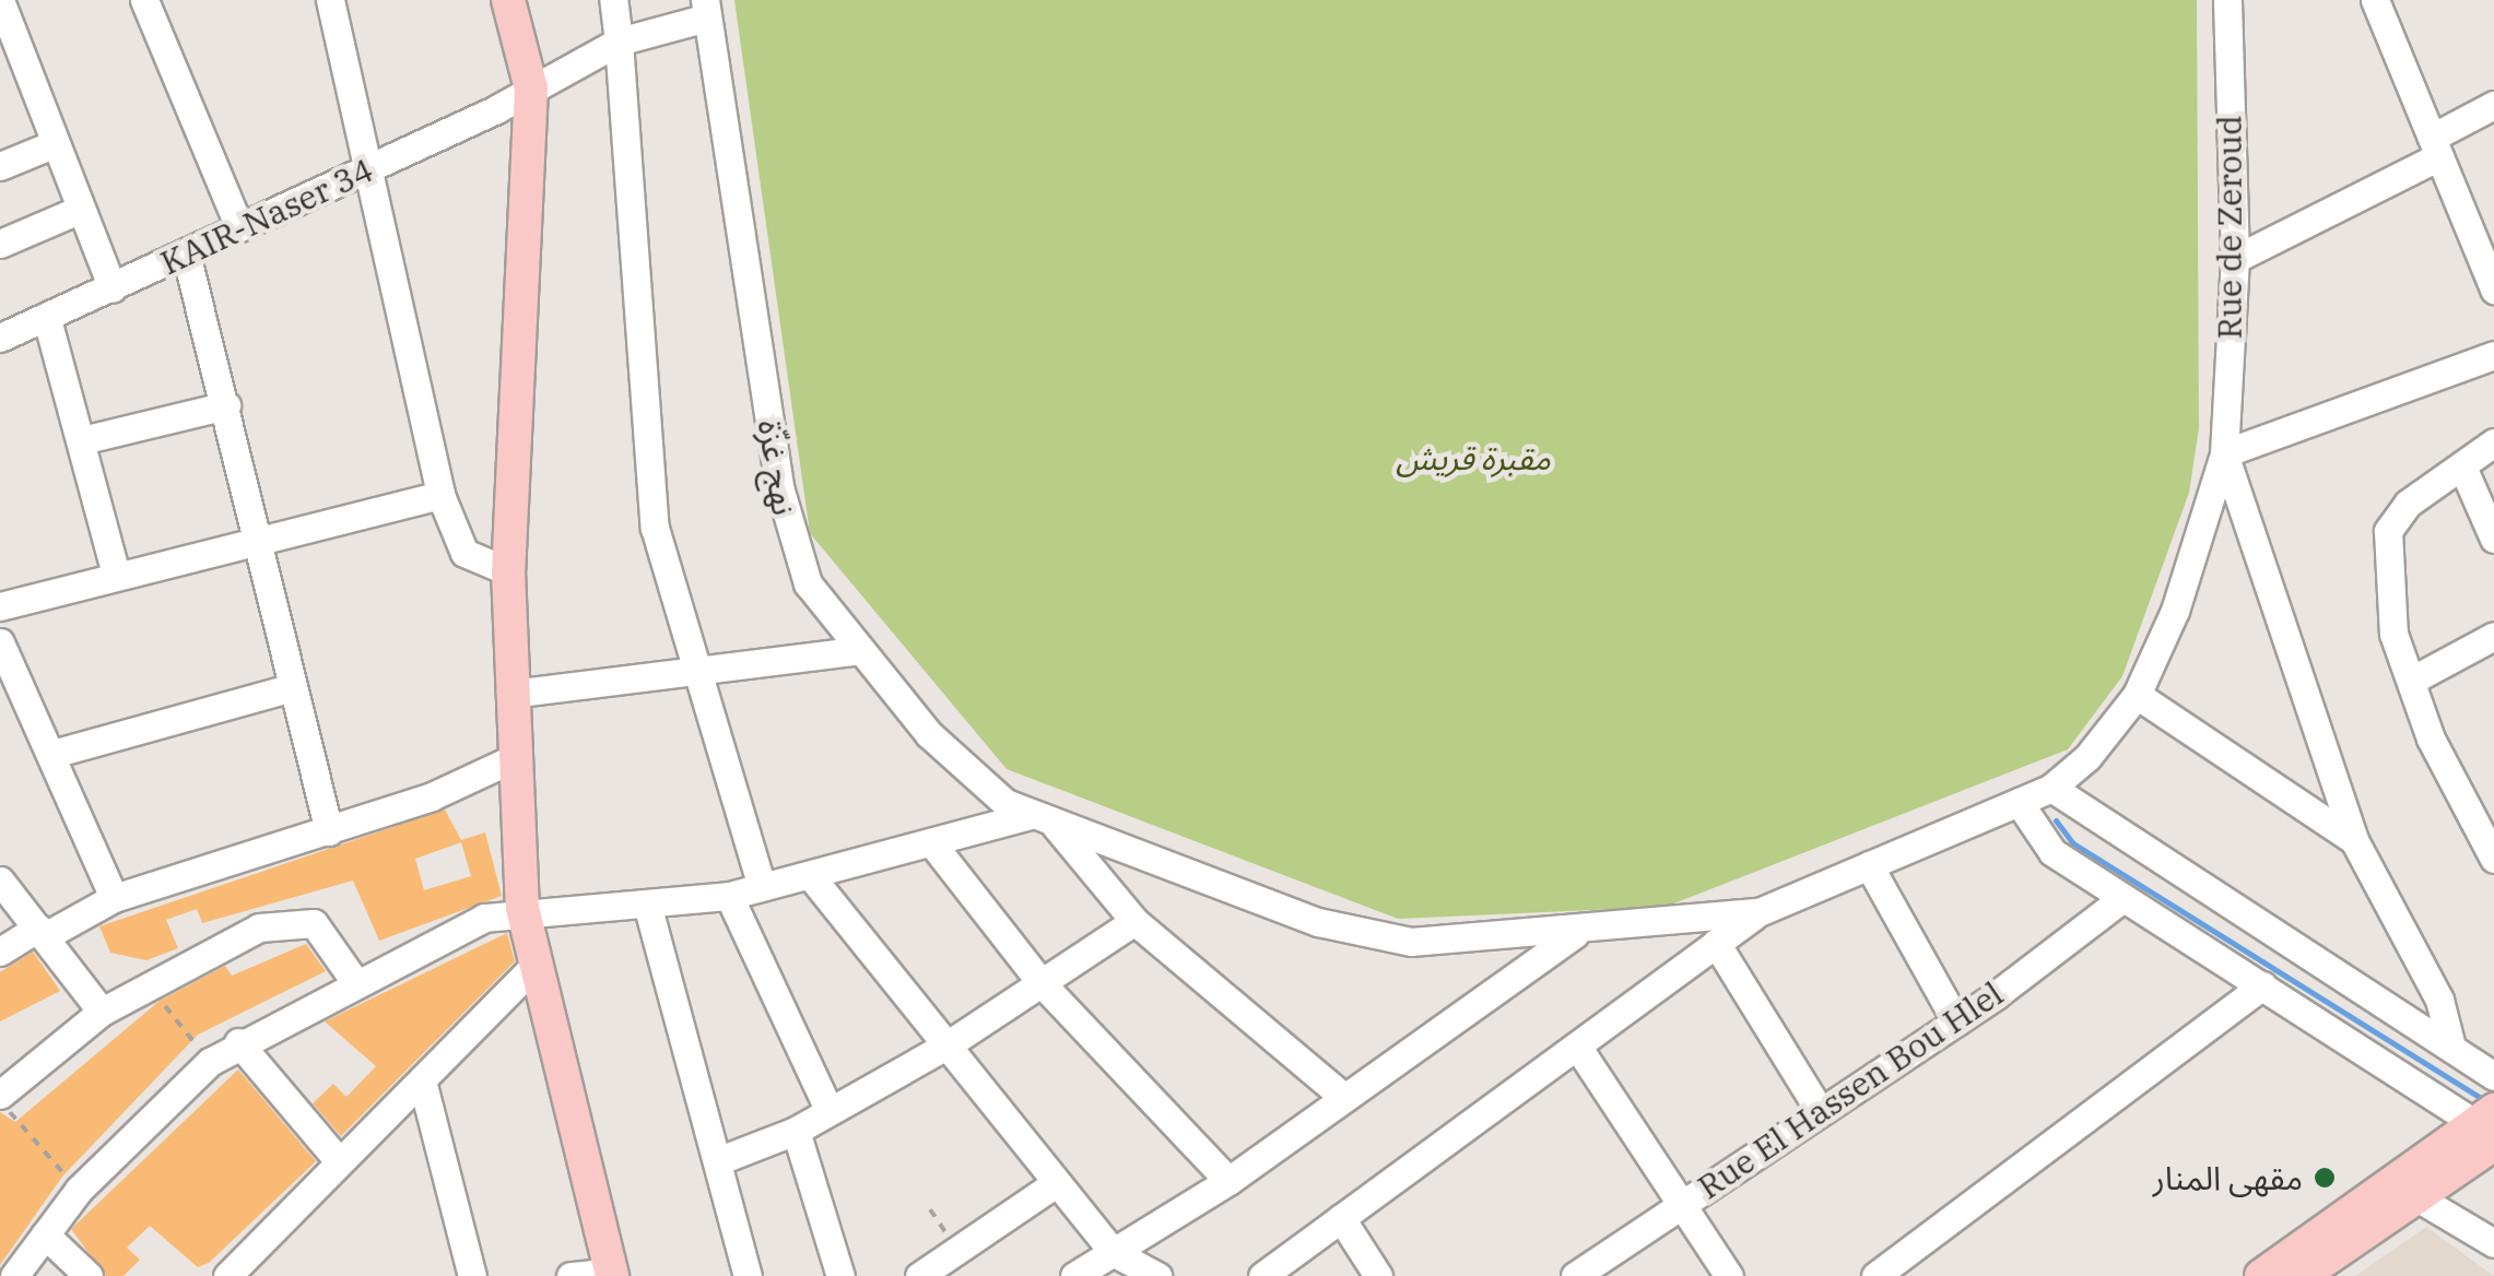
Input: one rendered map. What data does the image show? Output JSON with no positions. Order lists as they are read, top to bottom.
{
  "streets": {
    "street": [
      "KAIR-Naser 34",
      "Rue de Zeroud",
      "نهج غزّة",
      "Rue El Hassen Bou Hlel"
    ]
  },
  "crossings": [
    ["KAIR-Naser 34", "نهج غزّة"]
  ],
  "parks": ["مقبرة قريش"],
  "places": ["مقهى المنار"]
}
